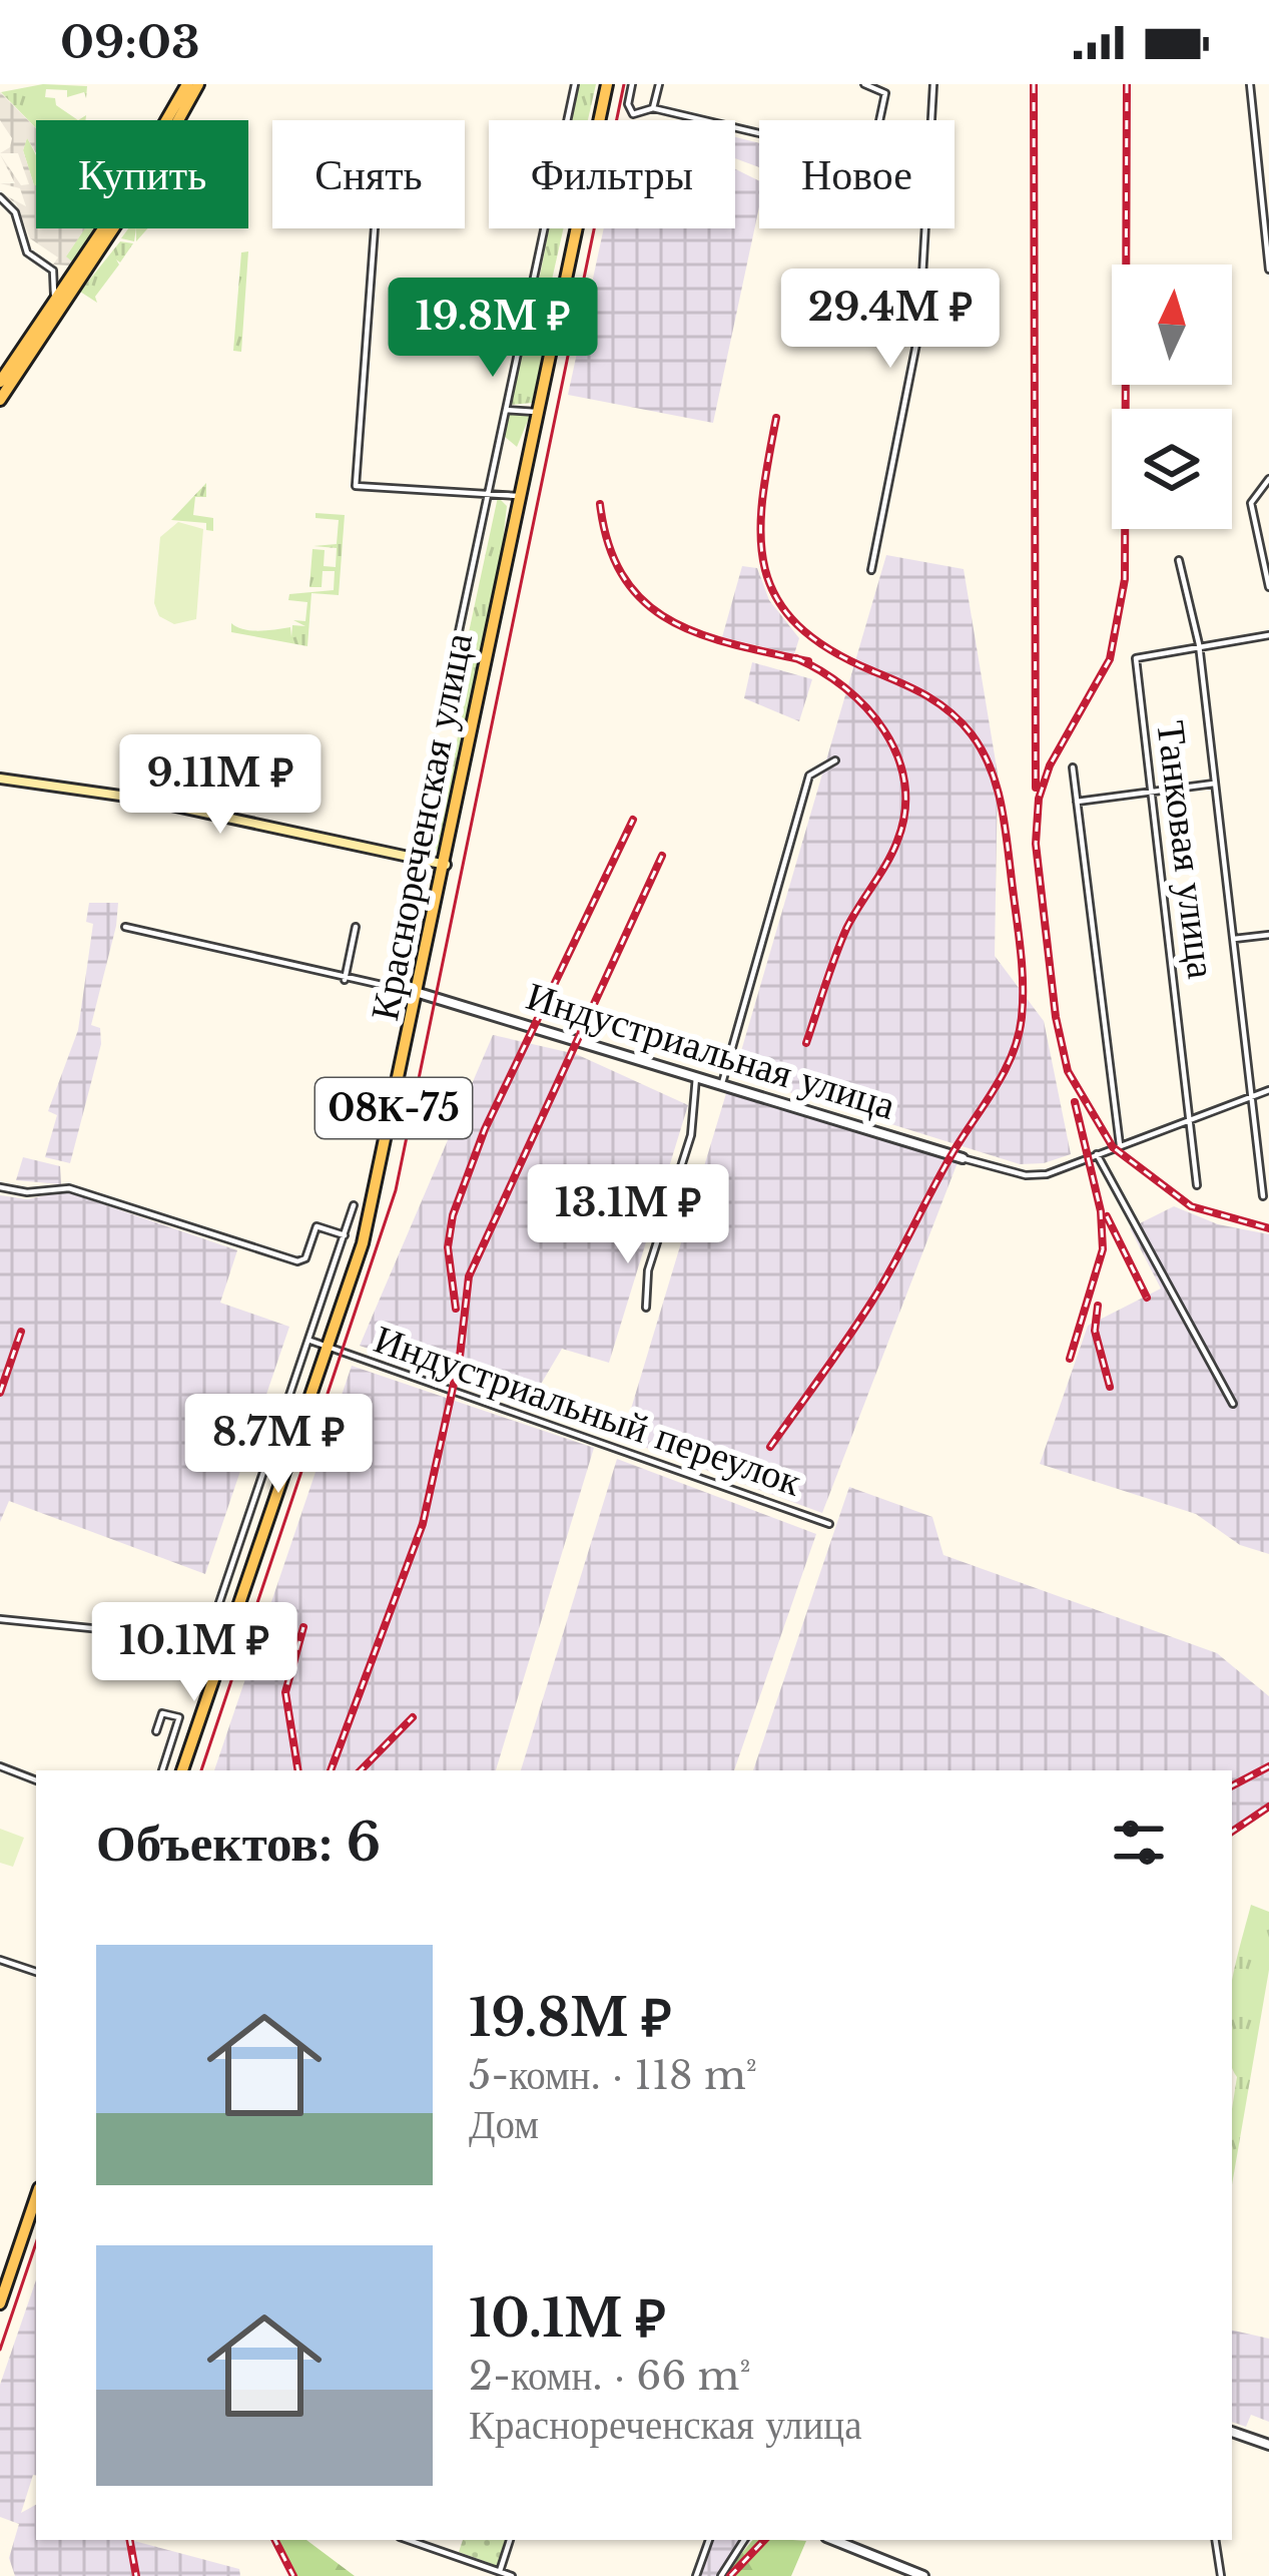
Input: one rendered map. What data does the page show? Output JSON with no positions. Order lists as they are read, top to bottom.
{
  "streets": {
    "main road": ["Краснореченская улица", "08К-75"],
    "street": ["Танковая улица", "Индустриальная улица", "Индустриальный переулок"]
  },
  "crossings": [
    ["Краснореченская улица", "Индустриальная улица"],
    ["Краснореченская улица", "Индустриальный переулок"],
    ["Танковая улица", "Индустриальная улица"]
  ],
  "north": "top",
  "page": {
    "status": "09:03",
    "chip": [
      "Купить",
      "Снять",
      "Фильтры",
      "Новое"
    ],
    "price": [
      "29.4M ₽",
      "19.8M ₽",
      "9.11M ₽",
      "13.1M ₽",
      "8.7M ₽",
      "10.1M ₽"
    ],
    "heading": "Объектов: 6",
    "list": [
      {
        "name": "19.8M ₽",
        "note": "5-комн. · 118 m² · Дом"
      },
      {
        "name": "10.1M ₽",
        "note": "2-комн. · 66 m² · Краснореченская улица"
      }
    ]
  }
}
